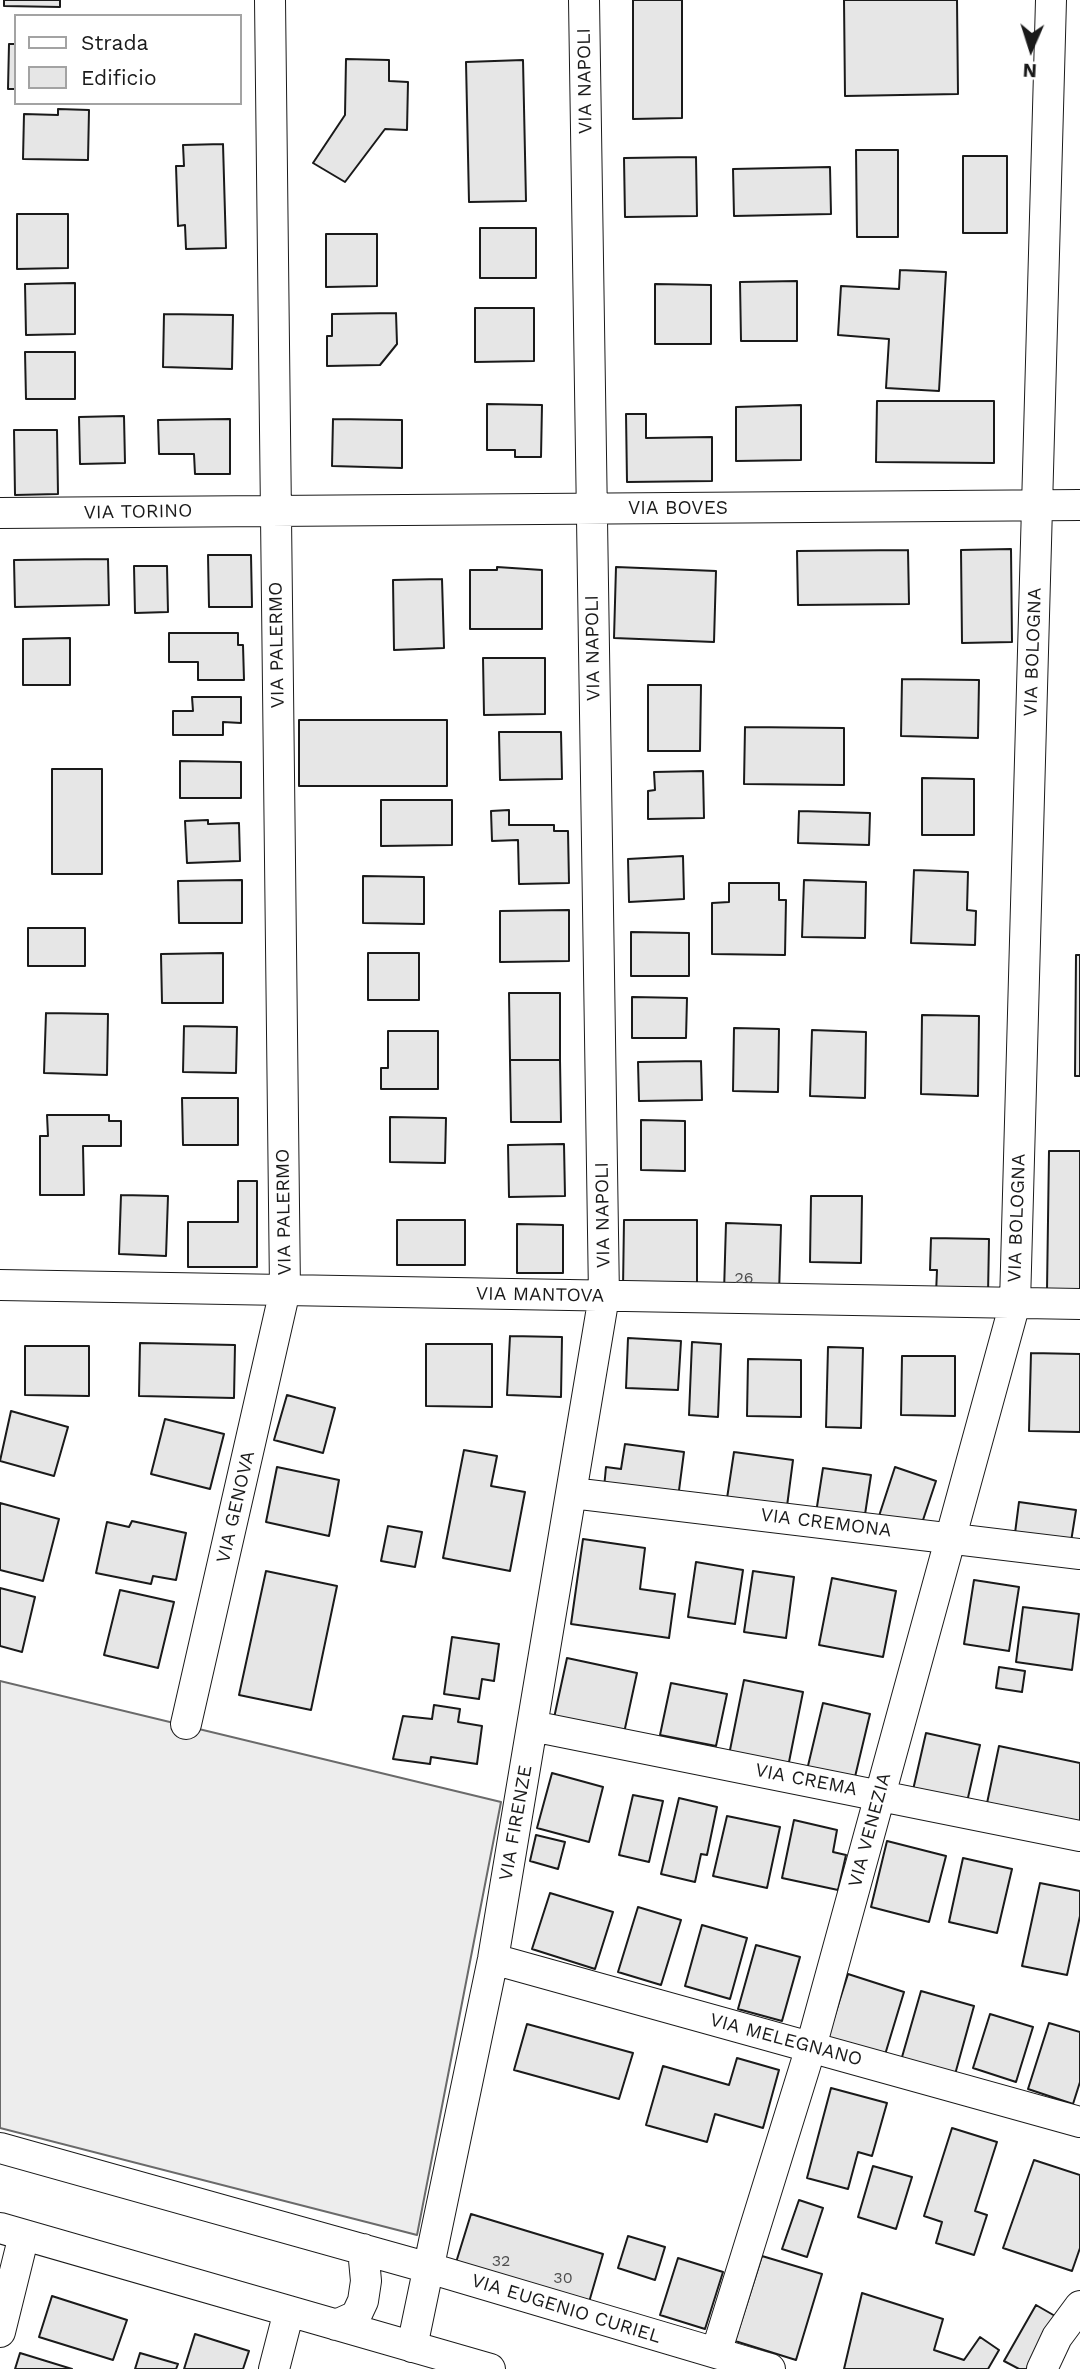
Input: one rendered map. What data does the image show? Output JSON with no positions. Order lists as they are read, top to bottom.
{
  "streets": {
    "street": [
      "VIA NAPOLI",
      "VIA BOVES",
      "VIA TORINO",
      "VIA PALERMO",
      "VIA BOLOGNA",
      "VIA MANTOVA",
      "VIA GENOVA",
      "VIA CREMONA",
      "VIA CREMA",
      "VIA FIRENZE",
      "VIA VENEZIA",
      "VIA MELEGNANO",
      "VIA EUGENIO CURIEL"
    ]
  },
  "crossings": [
    ["VIA NAPOLI", "VIA BOVES"],
    ["VIA NAPOLI", "VIA MANTOVA"],
    ["VIA NAPOLI", "VIA FIRENZE"],
    ["VIA BOVES", "VIA TORINO"],
    ["VIA BOVES", "VIA PALERMO"],
    ["VIA BOVES", "VIA BOLOGNA"],
    ["VIA TORINO", "VIA PALERMO"],
    ["VIA PALERMO", "VIA MANTOVA"],
    ["VIA PALERMO", "VIA GENOVA"],
    ["VIA BOLOGNA", "VIA MANTOVA"],
    ["VIA BOLOGNA", "VIA VENEZIA"],
    ["VIA MANTOVA", "VIA GENOVA"],
    ["VIA MANTOVA", "VIA FIRENZE"],
    ["VIA MANTOVA", "VIA VENEZIA"],
    ["VIA CREMONA", "VIA FIRENZE"],
    ["VIA CREMONA", "VIA VENEZIA"],
    ["VIA CREMA", "VIA FIRENZE"],
    ["VIA CREMA", "VIA VENEZIA"],
    ["VIA FIRENZE", "VIA MELEGNANO"],
    ["VIA FIRENZE", "VIA EUGENIO CURIEL"],
    ["VIA VENEZIA", "VIA MELEGNANO"],
    ["VIA VENEZIA", "VIA EUGENIO CURIEL"]
  ],
  "house_numbers": ["26", "32", "30"],
  "legend": ["Strada", "Edificio"],
  "north": "bottom"
}
